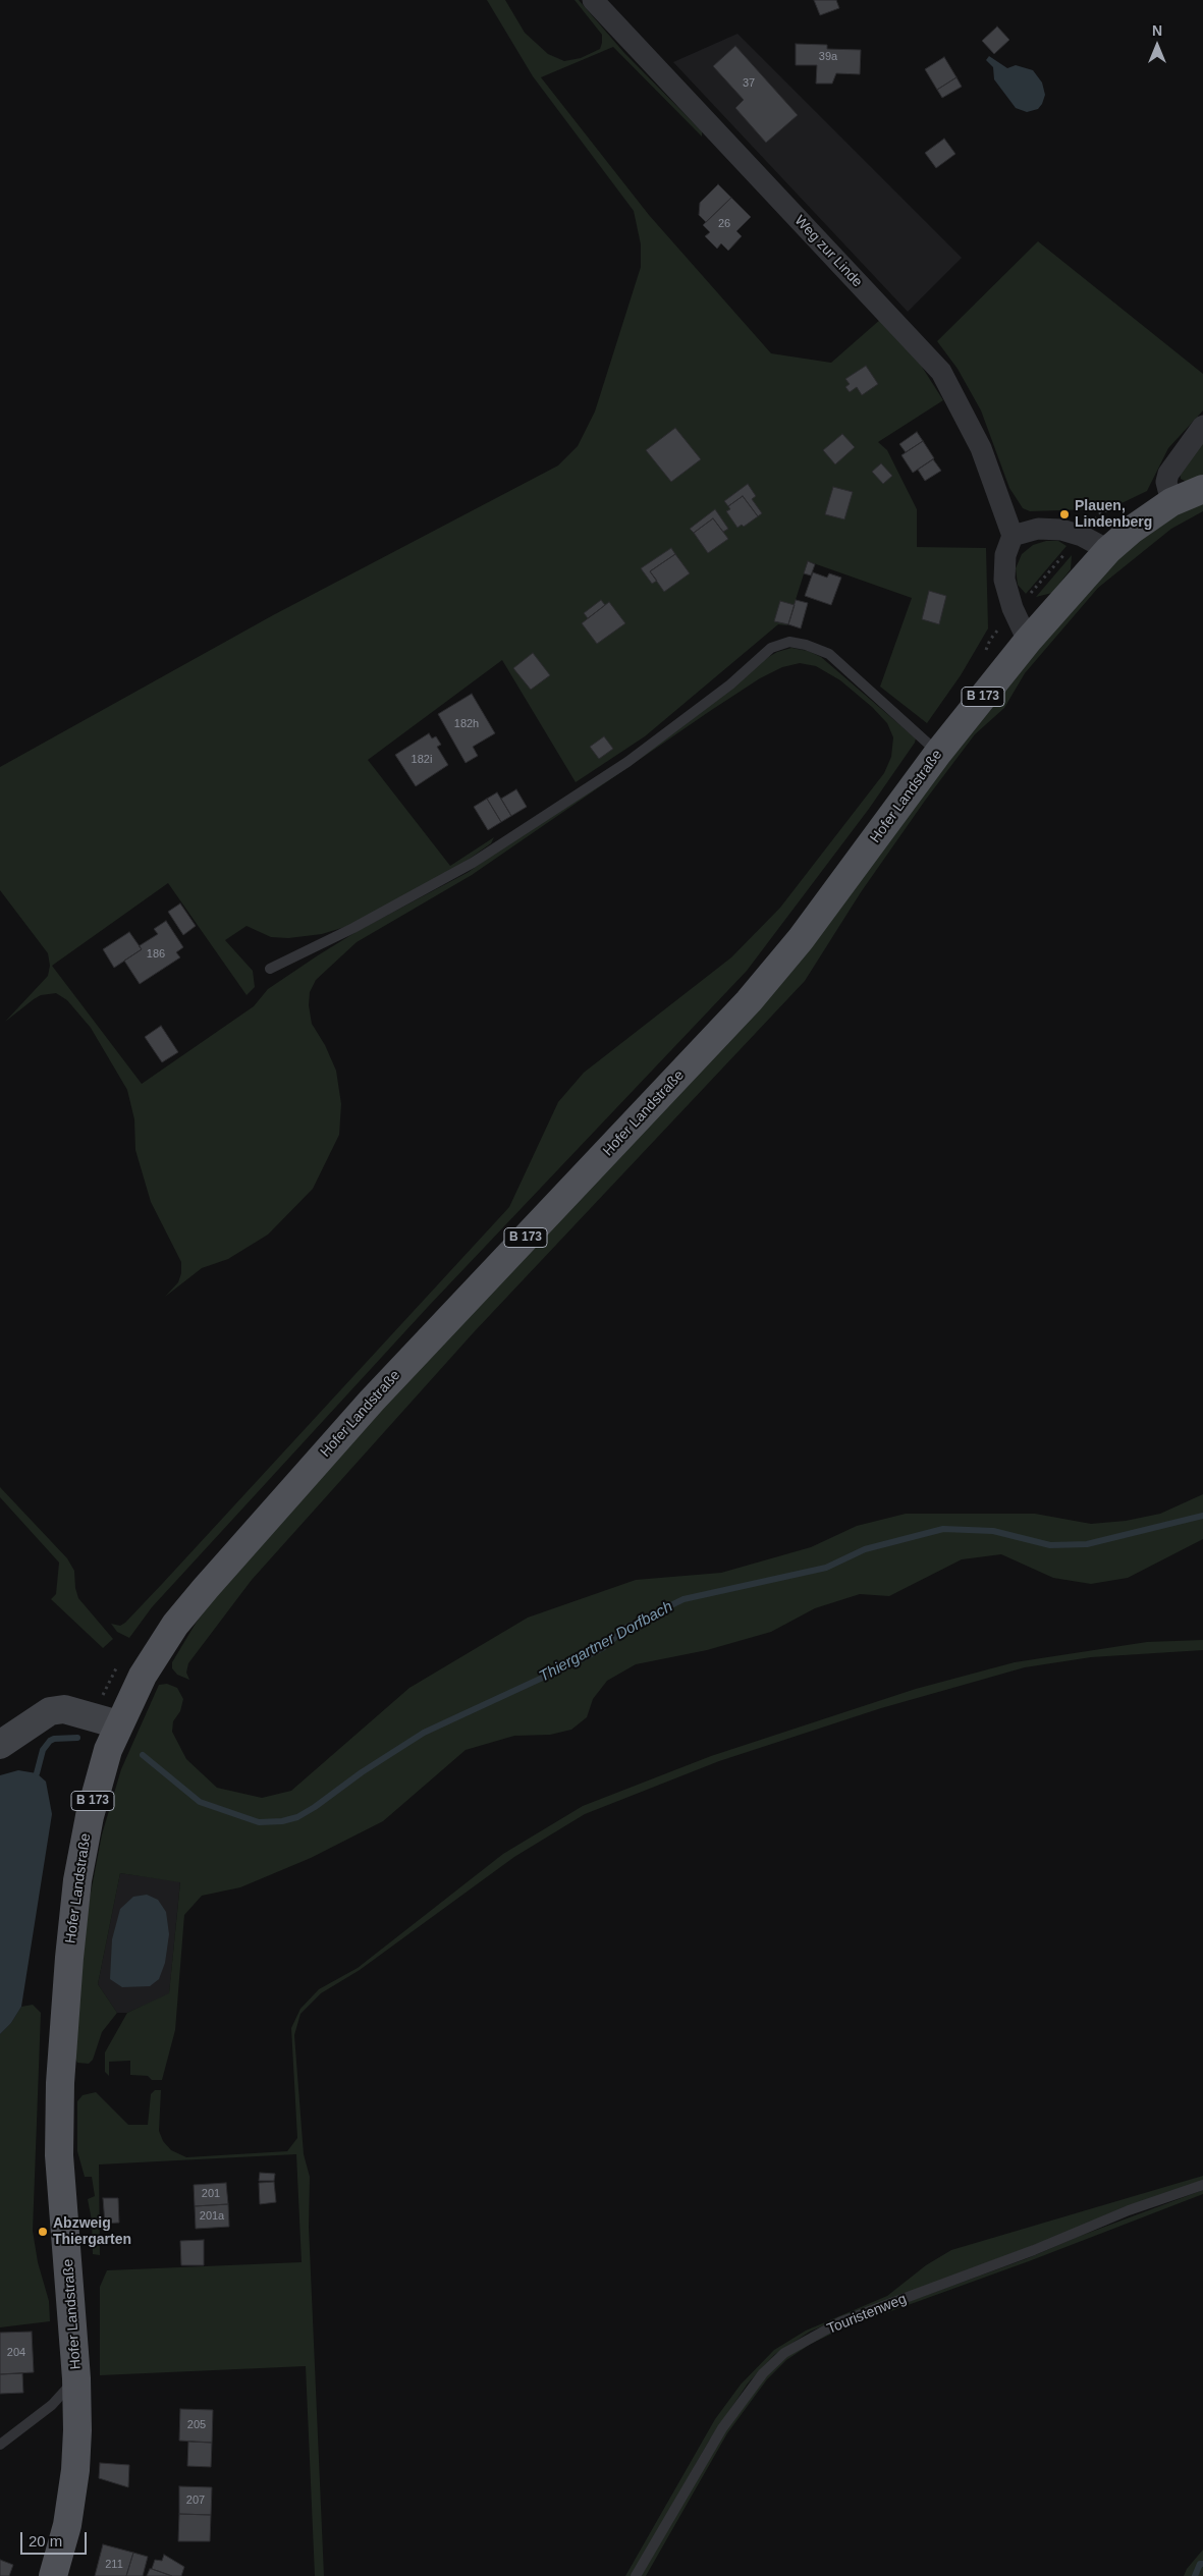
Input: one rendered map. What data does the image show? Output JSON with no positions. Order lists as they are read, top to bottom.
{
  "streets": {
    "main road": ["B 173", "Hofer Landstraße"],
    "street": ["Weg zur Linde"],
    "lane": ["Touristenweg"]
  },
  "water": ["Thiergartner Dorfbach"],
  "places": ["Plauen, Lindenberg", "Abzweig Thiergarten"],
  "house_numbers": [
    "39a",
    "37",
    "26",
    "182h",
    "182i",
    "186",
    "201",
    "201a",
    "204",
    "205",
    "207",
    "211"
  ],
  "scale_bar": "20 m",
  "north": "top"
}
